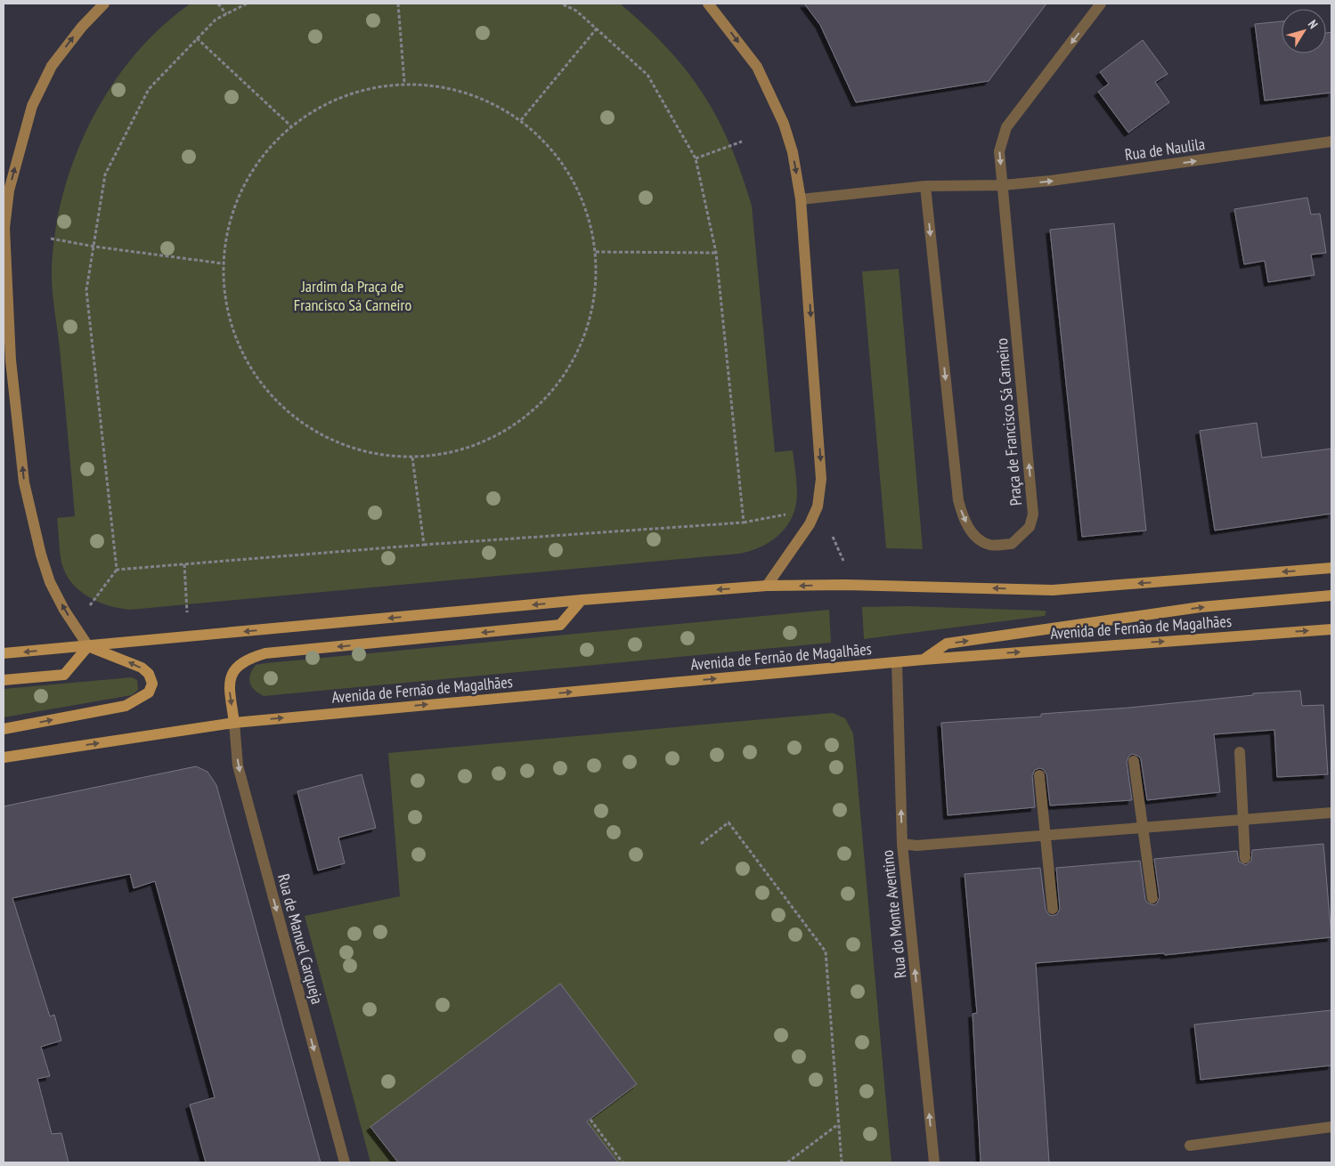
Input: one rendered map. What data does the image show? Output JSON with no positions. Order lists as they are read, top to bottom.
{
  "streets": {
    "main road": ["Avenida de Fernão de Magalhães"],
    "street": [
      "Rua de Naulila",
      "Praça de Francisco Sá Carneiro",
      "Rua do Monte Aventino",
      "Rua de Manuel Carqueja"
    ]
  },
  "crossings": [
    ["Rua de Naulila", "Praça de Francisco Sá Carneiro"],
    ["Avenida de Fernão de Magalhães", "Rua do Monte Aventino"],
    ["Avenida de Fernão de Magalhães", "Rua de Manuel Carqueja"]
  ],
  "one_way": ["Rua de Naulila", "Rua do Monte Aventino", "Rua de Manuel Carqueja"],
  "parks": ["Jardim da Praça de Francisco Sá Carneiro"],
  "north": "top right"
}
